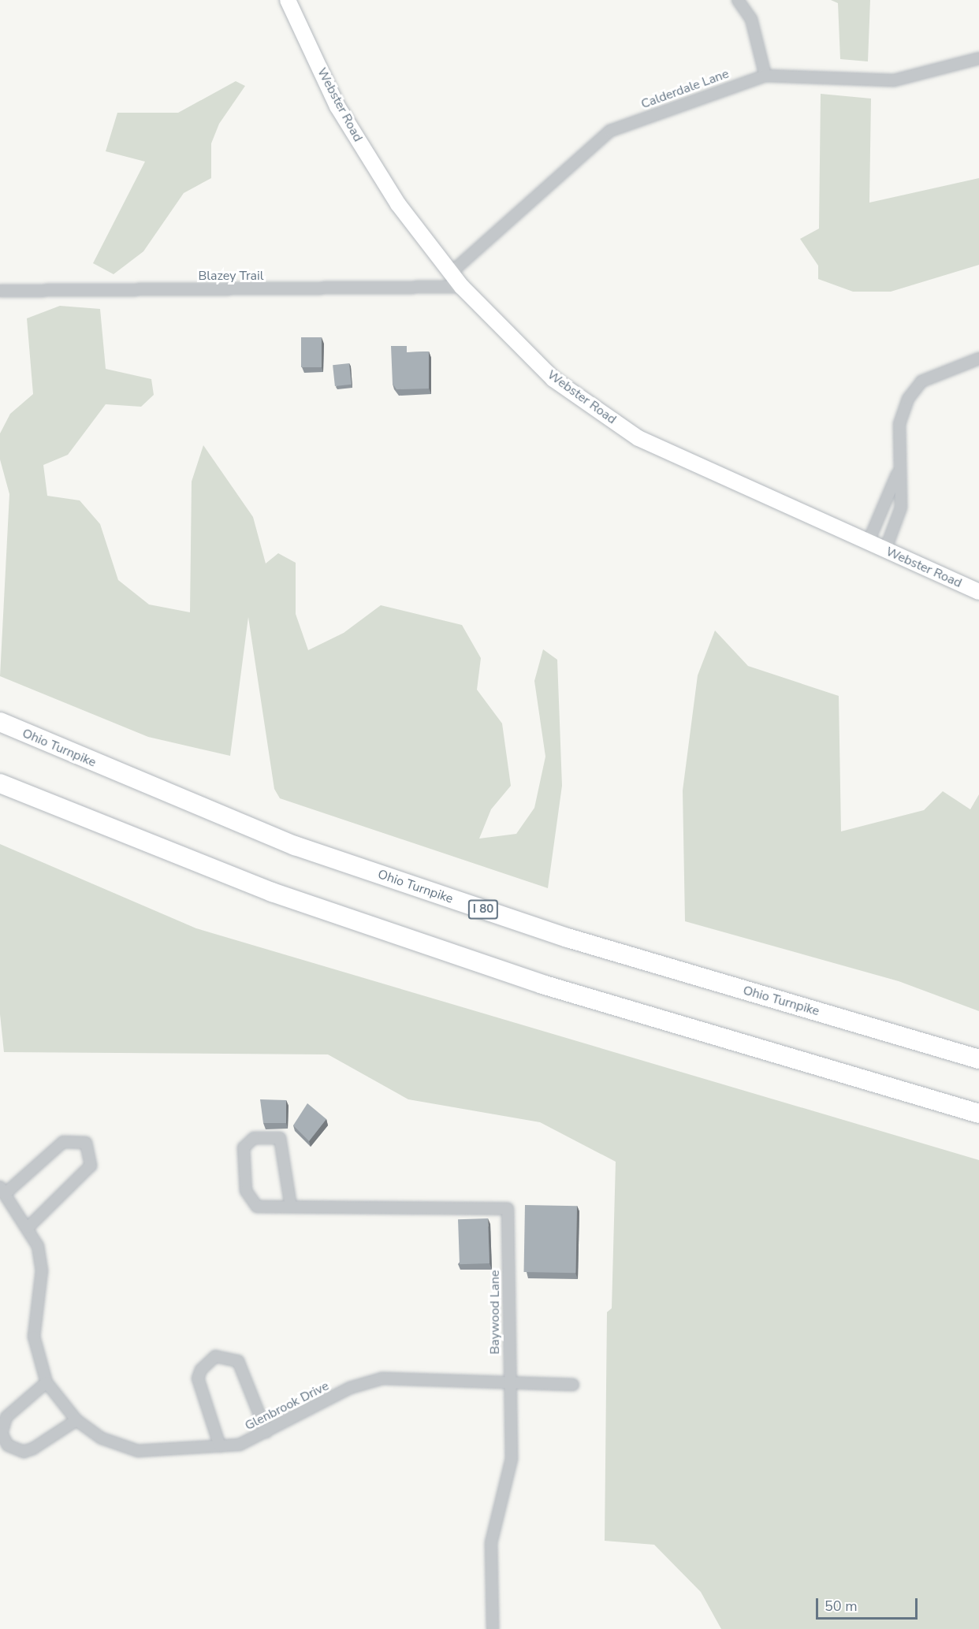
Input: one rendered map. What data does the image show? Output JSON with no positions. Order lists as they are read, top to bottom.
{
  "streets": {
    "highway": ["Ohio Turnpike", "I 80"],
    "street": [
      "Calderdale Lane",
      "Webster Road",
      "Blazey Trail",
      "Baywood Lane",
      "Glenbrook Drive"
    ]
  },
  "crossings": [
    ["Calderdale Lane", "Webster Road"],
    ["Webster Road", "Blazey Trail"],
    ["Baywood Lane", "Glenbrook Drive"]
  ],
  "scale_bar": "50 m"
}
